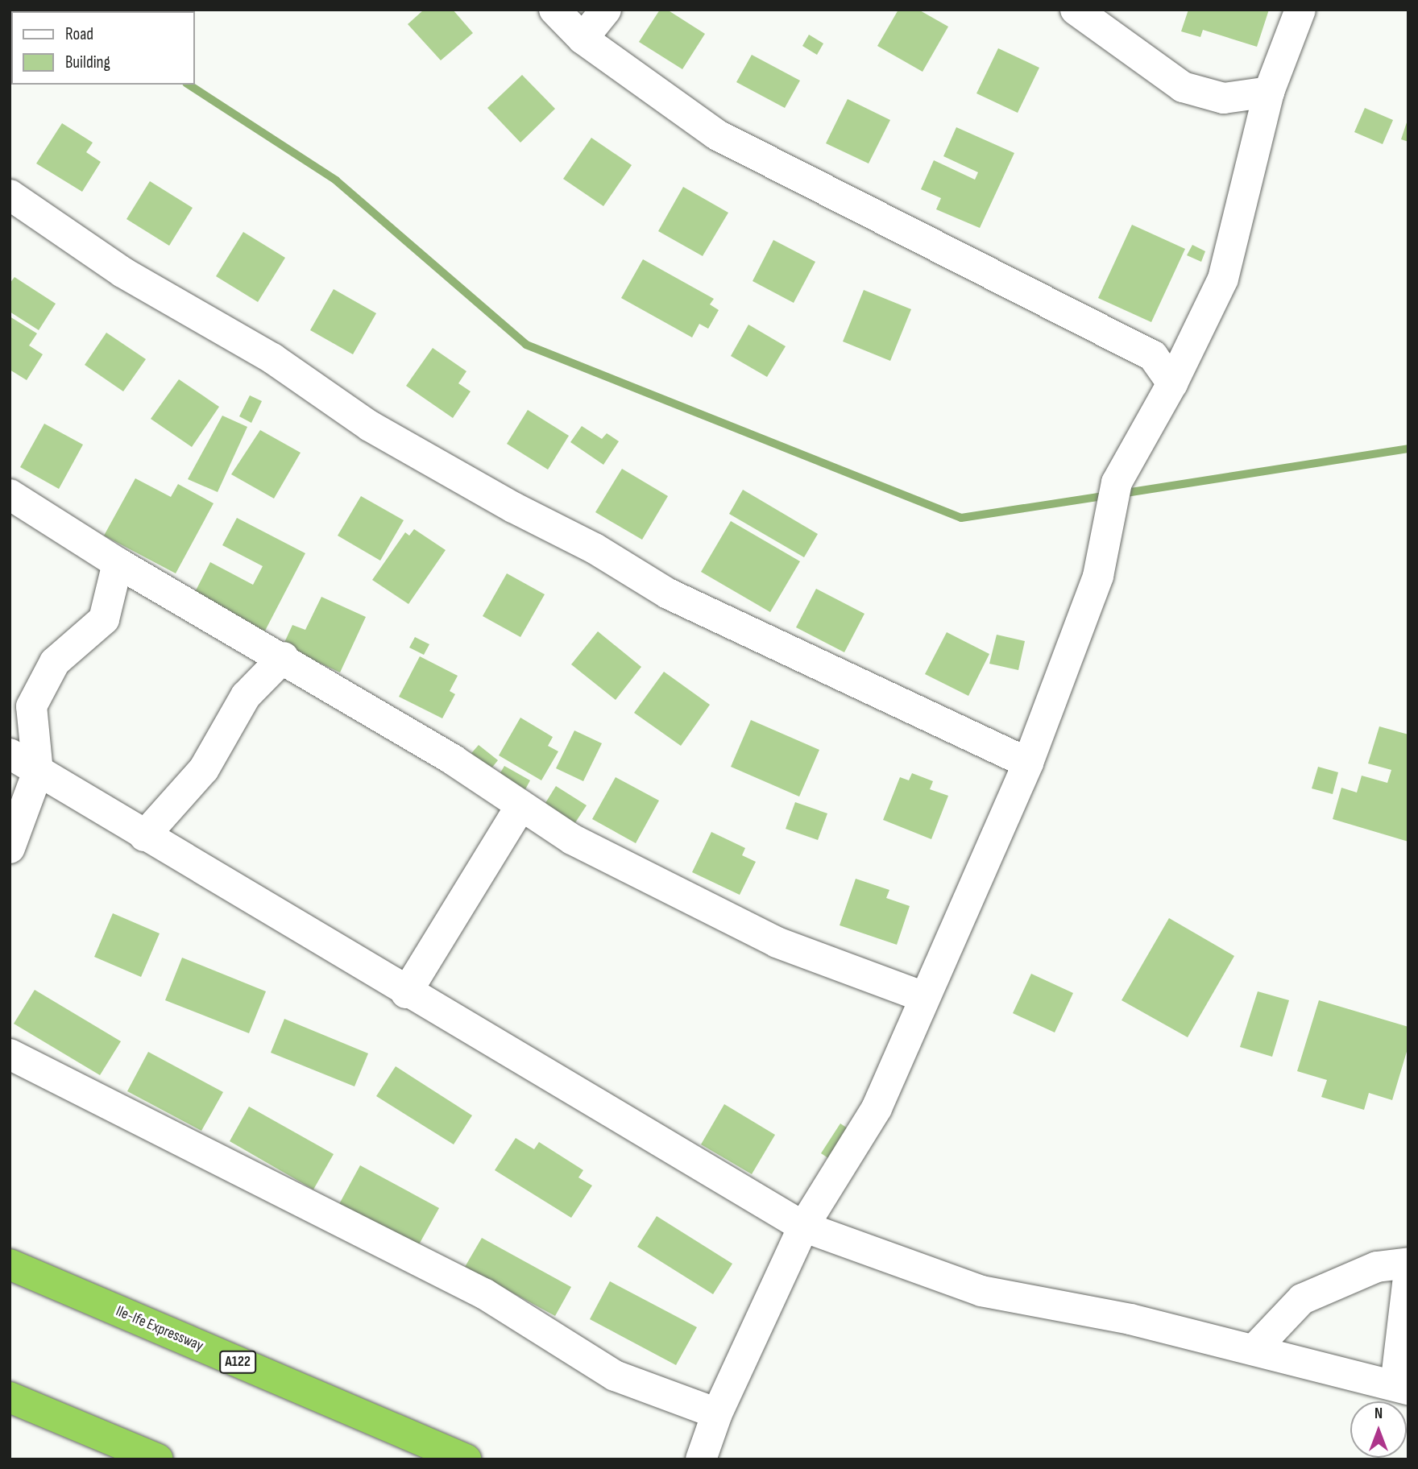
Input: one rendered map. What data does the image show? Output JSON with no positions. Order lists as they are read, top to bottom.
{
  "streets": {
    "highway": ["Ile-Ife Expressway", "A122"]
  },
  "legend": ["Road", "Building"],
  "north": "top"
}
